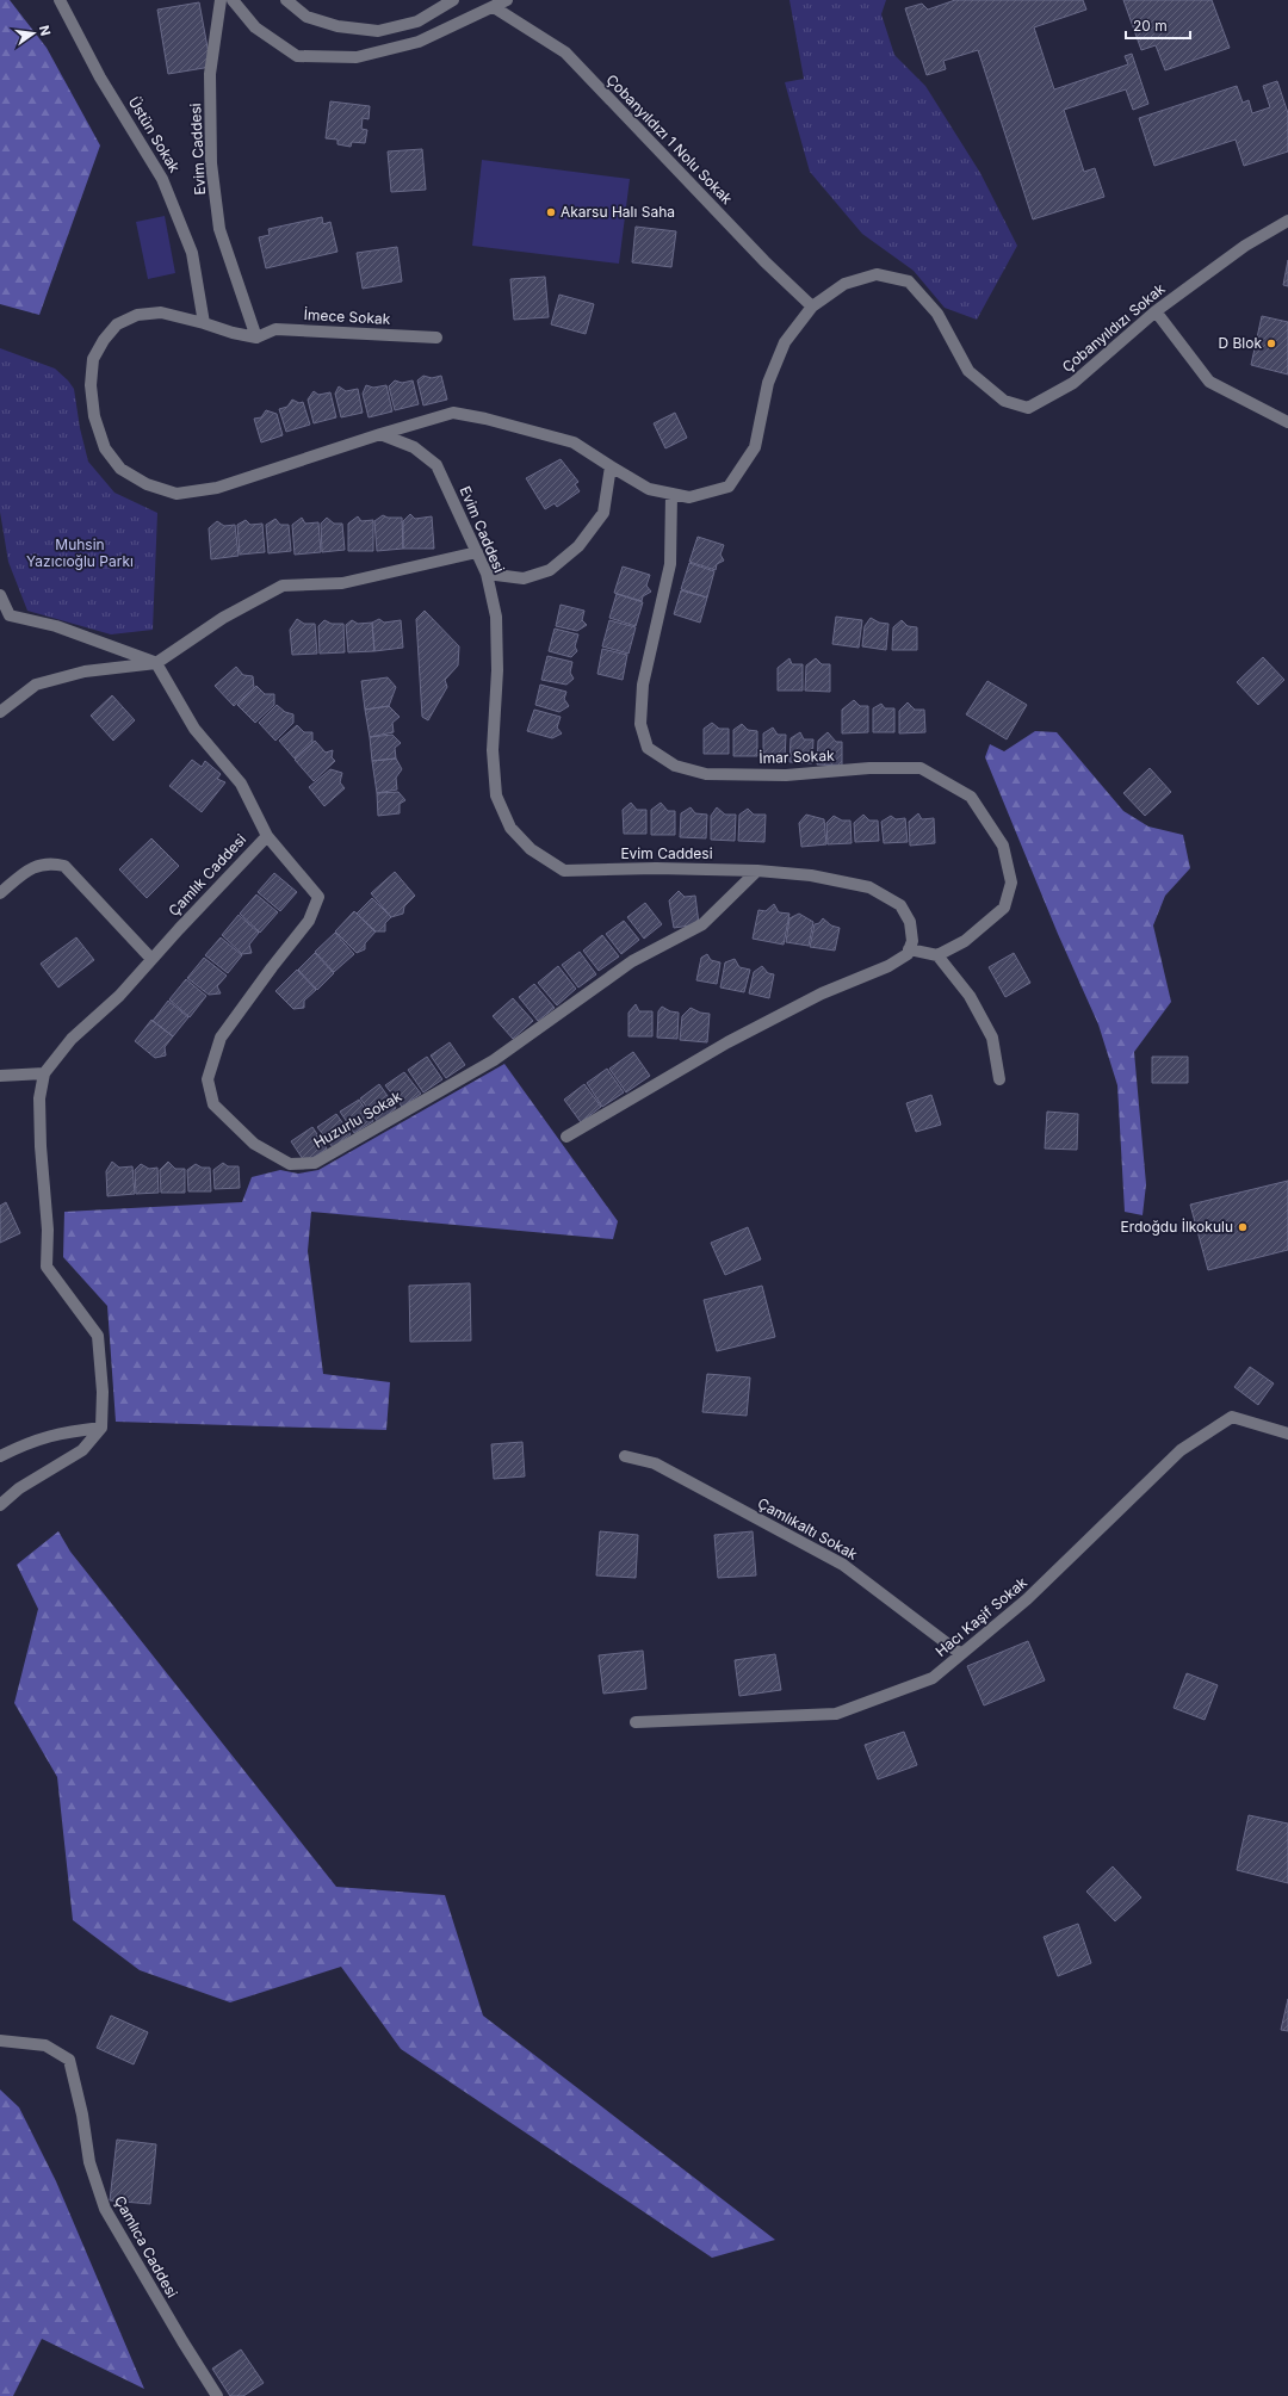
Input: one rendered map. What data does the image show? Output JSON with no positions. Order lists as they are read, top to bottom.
{
  "streets": {
    "street": [
      "Üstün Sokak",
      "Çobanyıldızı 1 Nolu Sokak",
      "Evim Caddesi",
      "İmece Sokak",
      "Çobanyıldızı Sokak",
      "İmar Sokak",
      "Çamlık Caddesi",
      "Huzurlu Sokak",
      "Çamlıkaltı Sokak",
      "Hacı Kaşif Sokak",
      "Çamlıca Caddesi"
    ]
  },
  "crossings": [
    ["Çobanyıldızı 1 Nolu Sokak", "Çobanyıldızı Sokak"],
    ["Evim Caddesi", "İmece Sokak"],
    ["Evim Caddesi", "Çobanyıldızı Sokak"],
    ["Evim Caddesi", "Huzurlu Sokak"],
    ["Çobanyıldızı Sokak", "İmar Sokak"],
    ["Çamlık Caddesi", "Huzurlu Sokak"],
    ["Çamlıkaltı Sokak", "Hacı Kaşif Sokak"]
  ],
  "parks": ["Muhsin Yazıcıoğlu Parkı"],
  "places": ["Akarsu Halı Saha", "D Blok", "Erdoğdu İlkokulu"],
  "scale_bar": "20 m",
  "north": "right"
}
